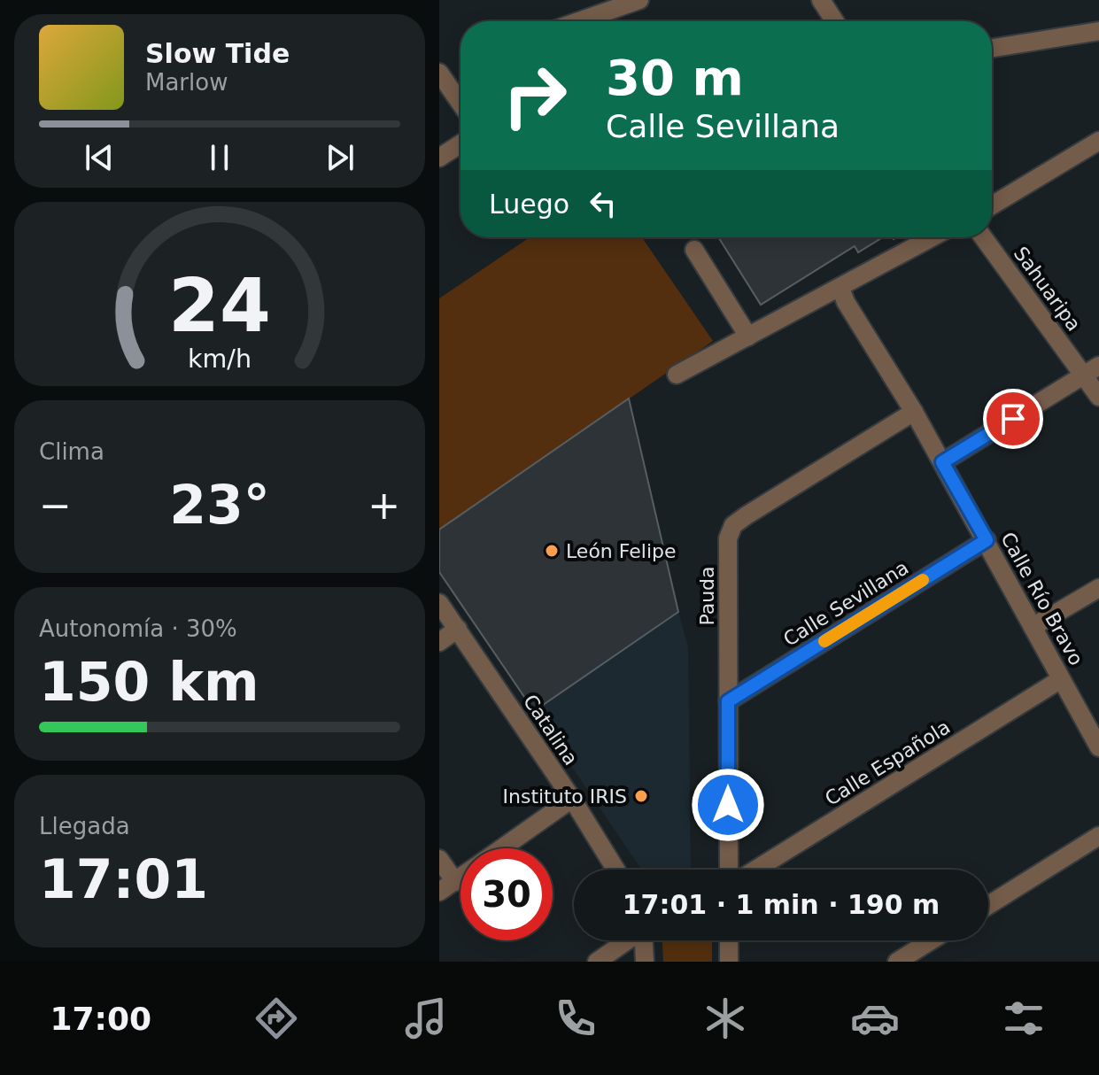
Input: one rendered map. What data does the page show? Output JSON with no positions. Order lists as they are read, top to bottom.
{
  "streets": {
    "street": [
      "Sahuaripa",
      "Pauda",
      "Calle Río Bravo",
      "Calle Sevillana",
      "Catalina",
      "Calle Española"
    ]
  },
  "crossings": [
    ["Pauda", "Calle Río Bravo"],
    ["Pauda", "Calle Sevillana"],
    ["Calle Río Bravo", "Calle Sevillana"],
    ["Calle Río Bravo", "Calle Española"]
  ],
  "places": ["León Felipe", "Instituto IRIS"],
  "page": {
    "turn": ["30 m", "Calle Sevillana"],
    "song": ["Slow Tide", "Marlow"],
    "then": "Luego",
    "tile": [
      "Clima",
      ["Autonomía · 30%", "150 km"],
      ["Llegada", "17:01"]
    ],
    "heat": ["−", "23°", "+"],
    "limit": "30",
    "trip": "17:01 · 1 min · 190 m",
    "tabs": "17:00",
    "gauge": ["24", "km/h"]
  }
}
